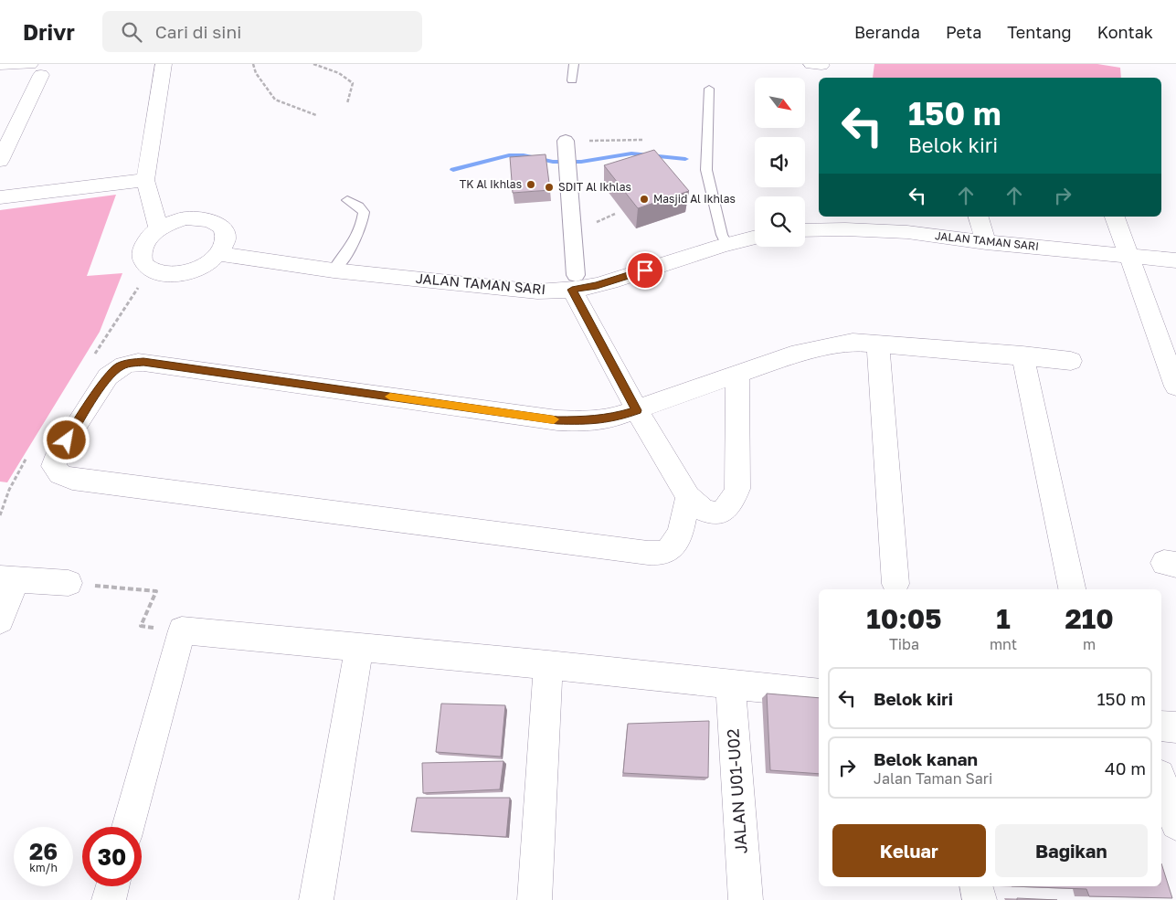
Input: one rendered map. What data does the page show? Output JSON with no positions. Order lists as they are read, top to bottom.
{
  "streets": {
    "street": ["JALAN TAMAN SARI", "JALAN U01-U02"]
  },
  "places": ["TK Al Ikhlas", "SDIT Al Ikhlas", "Masjid Al Ikhlas"],
  "north": "bottom right",
  "page": {
    "header": "Drivr",
    "search": "Cari di sini",
    "nav": [
      "Beranda",
      "Peta",
      "Tentang",
      "Kontak"
    ],
    "turn": ["150 m", "Belok kiri"],
    "eta": [
      "10:05",
      "Tiba",
      "1",
      "mnt",
      "210",
      "m"
    ],
    "list": [
      {
        "name": "Belok kiri",
        "value": "150 m"
      },
      {
        "name": "Belok kanan",
        "note": "Jalan Taman Sari",
        "value": "40 m"
      }
    ],
    "buttons": ["Keluar", "Bagikan"],
    "speed": "26 km/h",
    "limit": "30"
  }
}
